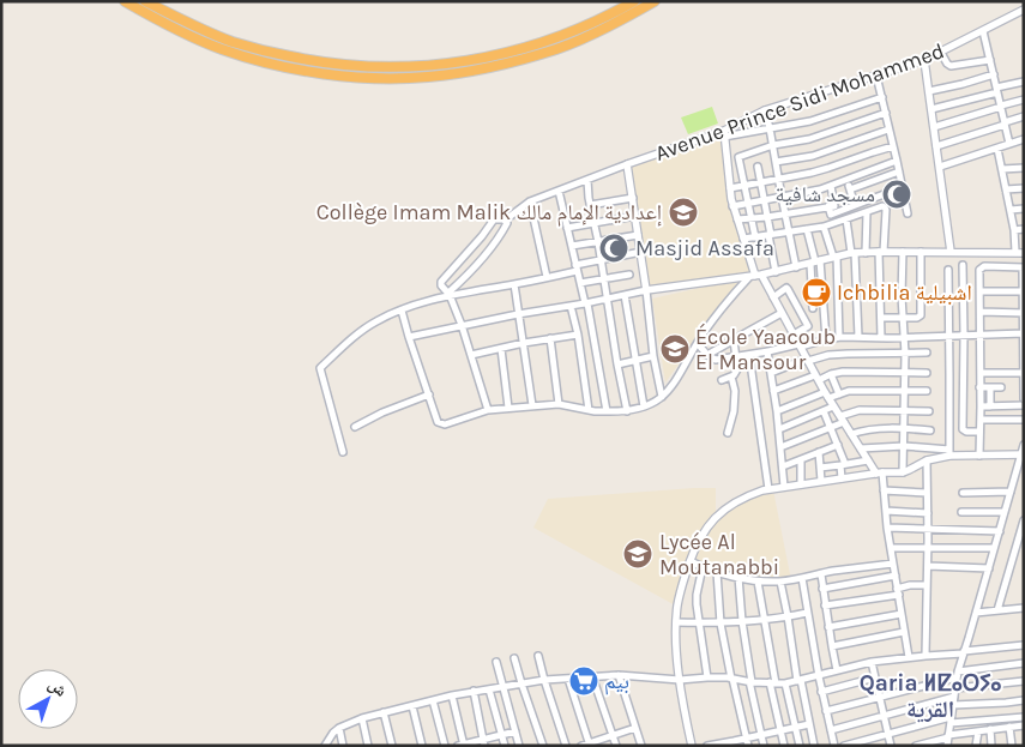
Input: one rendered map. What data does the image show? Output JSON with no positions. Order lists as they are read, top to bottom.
{
  "streets": {
    "street": ["Avenue Prince Sidi Mohammed"]
  },
  "districts": ["Qaria ⵍⵇⴰⵔⵢⴰ القرية"],
  "places": {
    "mosque": ["مسجد شافية", "Masjid Assafa"],
    "school or university": ["Collège Imam Malik إعدادية الإمام مالك", "École Yaacoub El Mansour", "Lycée Al Moutanabbi"],
    "cafe": ["Ichbilia اشبيلية"],
    "supermarket": ["بيم"]
  },
  "north": "top right"
}
